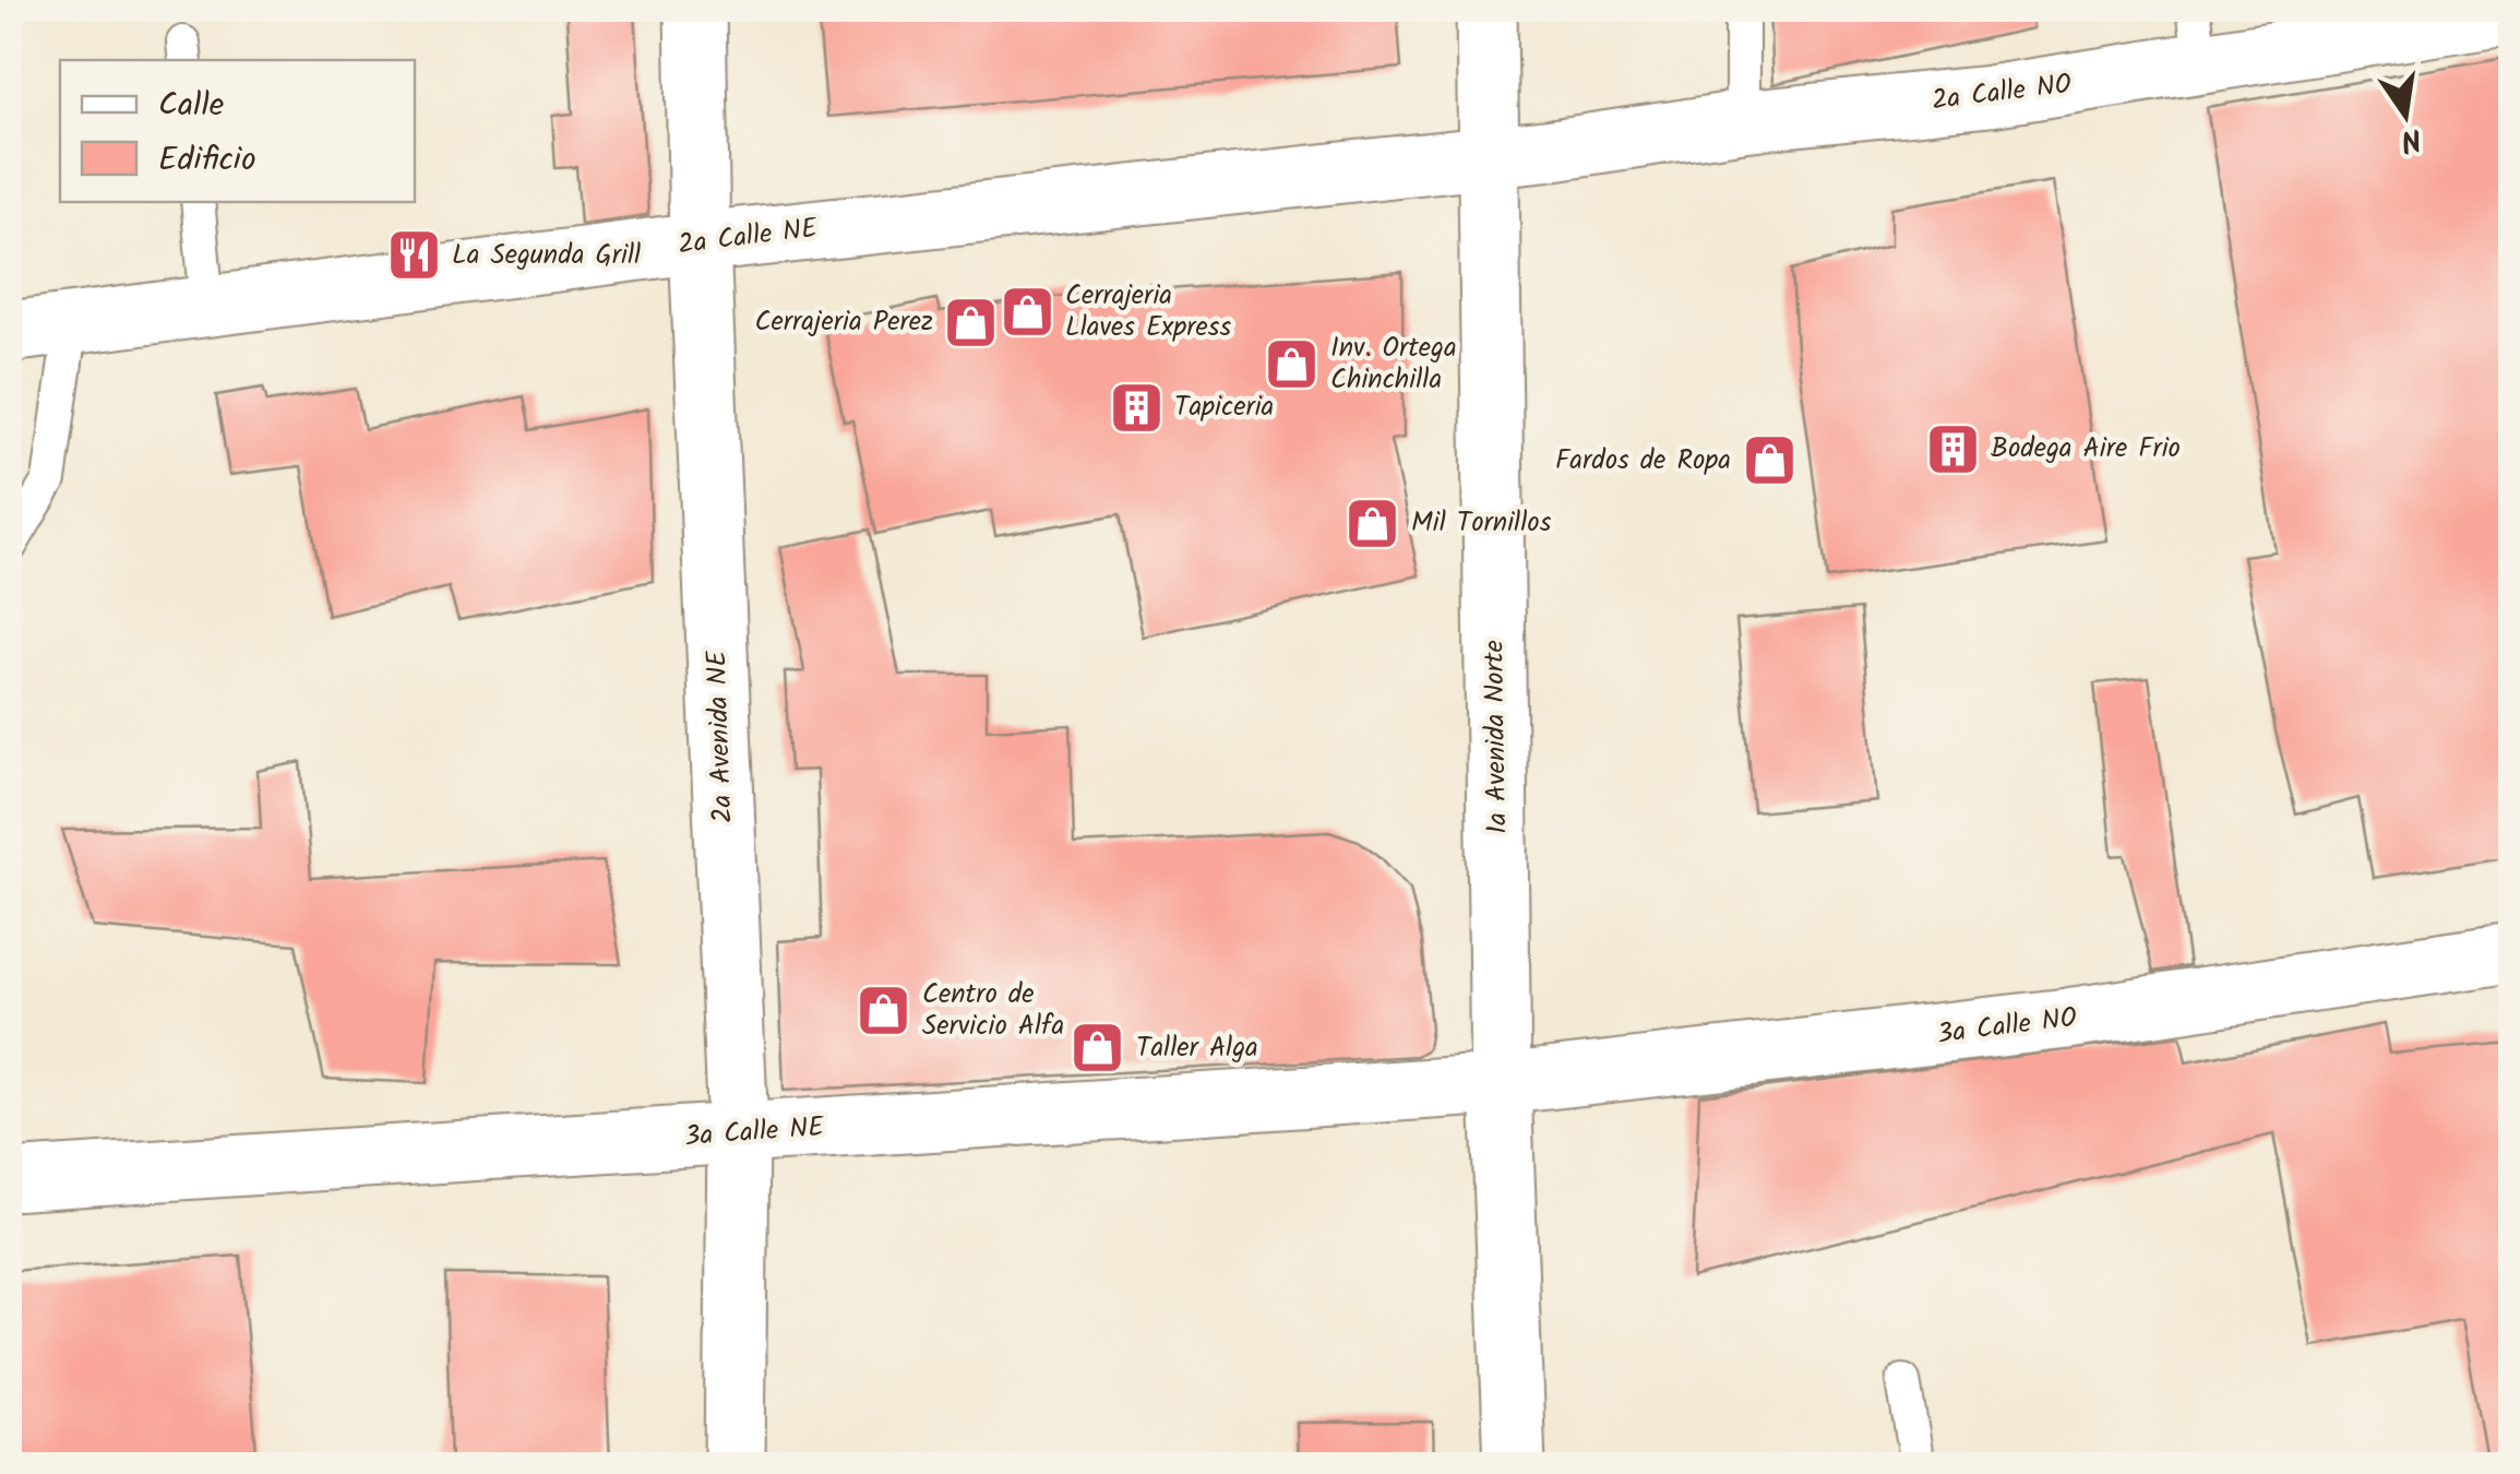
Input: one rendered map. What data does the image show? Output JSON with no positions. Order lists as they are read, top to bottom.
{
  "streets": {
    "street": [
      "2a Calle NO",
      "2a Calle NE",
      "2a Avenida NE",
      "1a Avenida Norte",
      "3a Calle NO",
      "3a Calle NE"
    ]
  },
  "crossings": [
    ["2a Calle NO", "2a Calle NE"],
    ["2a Calle NO", "1a Avenida Norte"],
    ["2a Calle NE", "2a Avenida NE"],
    ["2a Calle NE", "1a Avenida Norte"],
    ["2a Avenida NE", "3a Calle NE"],
    ["1a Avenida Norte", "3a Calle NO"],
    ["1a Avenida Norte", "3a Calle NE"],
    ["3a Calle NO", "3a Calle NE"]
  ],
  "places": {
    "restaurant": ["La Segunda Grill"],
    "shop": [
      "Cerrajeria Llaves Express",
      "Cerrajeria Perez",
      "Inv. Ortega Chinchilla",
      "Fardos de Ropa",
      "Mil Tornillos",
      "Centro de Servicio Alfa",
      "Taller Alga"
    ],
    "building": ["Tapiceria", "Bodega Aire Frio"]
  },
  "legend": ["Calle", "Edificio"],
  "north": "bottom"
}
